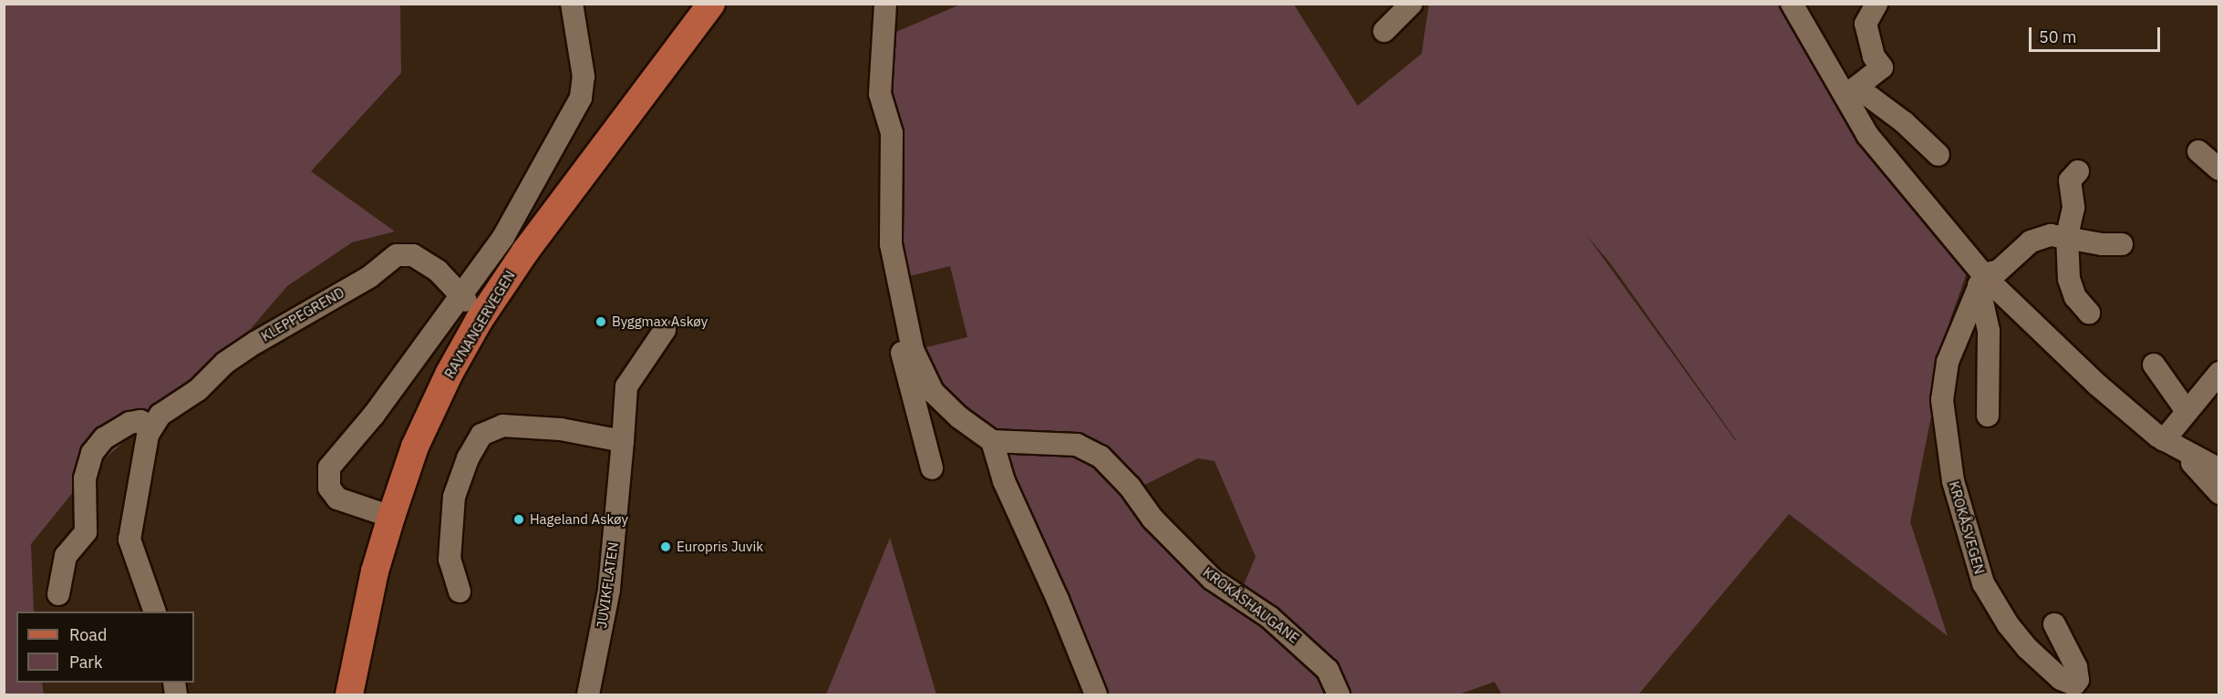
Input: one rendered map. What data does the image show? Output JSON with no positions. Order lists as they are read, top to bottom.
{
  "streets": {
    "main road": ["RAVNANGERVEGEN"],
    "street": [
      "KLEPPEGREND",
      "KROKÅSVEGEN",
      "JUVIKFLATEN",
      "KROKÅSHAUGANE"
    ]
  },
  "places": ["Byggmax Askøy", "Hageland Askøy", "Europris Juvik"],
  "legend": ["Road", "Park"],
  "scale_bar": "50 m"
}
